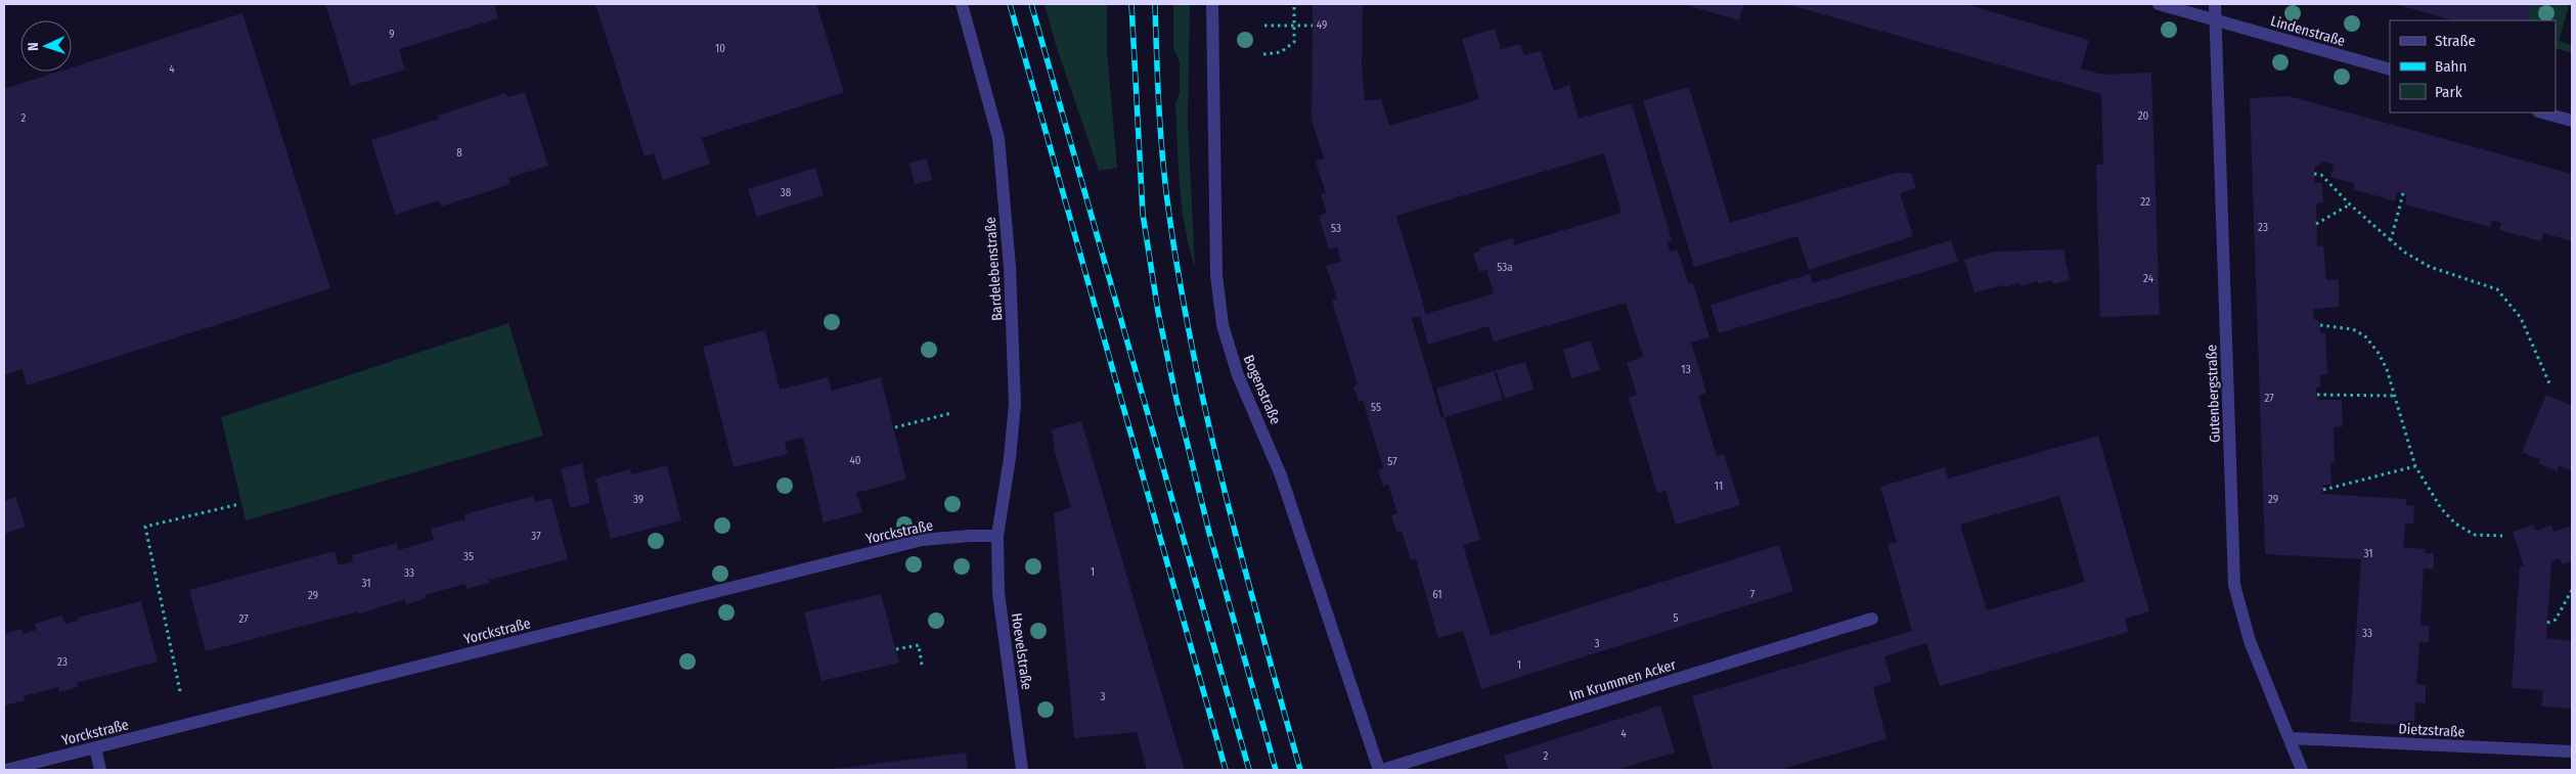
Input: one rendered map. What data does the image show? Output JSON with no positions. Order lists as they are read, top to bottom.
{
  "streets": {
    "street": [
      "Lindenstraße",
      "Bardelebenstraße",
      "Bogenstraße",
      "Gutenbergstraße",
      "Yorckstraße",
      "Hoevelstraße",
      "Im Krummen Acker",
      "Dietzstraße"
    ]
  },
  "crossings": [
    ["Lindenstraße", "Gutenbergstraße"],
    ["Bardelebenstraße", "Yorckstraße"],
    ["Bardelebenstraße", "Hoevelstraße"],
    ["Bogenstraße", "Im Krummen Acker"],
    ["Gutenbergstraße", "Dietzstraße"],
    ["Yorckstraße", "Hoevelstraße"]
  ],
  "house_numbers": [
    "49",
    "9",
    "10",
    "4",
    "20",
    "2",
    "8",
    "38",
    "22",
    "23",
    "53",
    "53a",
    "24",
    "13",
    "27",
    "55",
    "40",
    "57",
    "11",
    "39",
    "29",
    "37",
    "31",
    "35",
    "1",
    "33",
    "31",
    "61",
    "7",
    "29",
    "5",
    "27",
    "33",
    "3",
    "23",
    "1",
    "3",
    "4",
    "2"
  ],
  "legend": ["Straße", "Bahn", "Park"],
  "north": "left"
}
